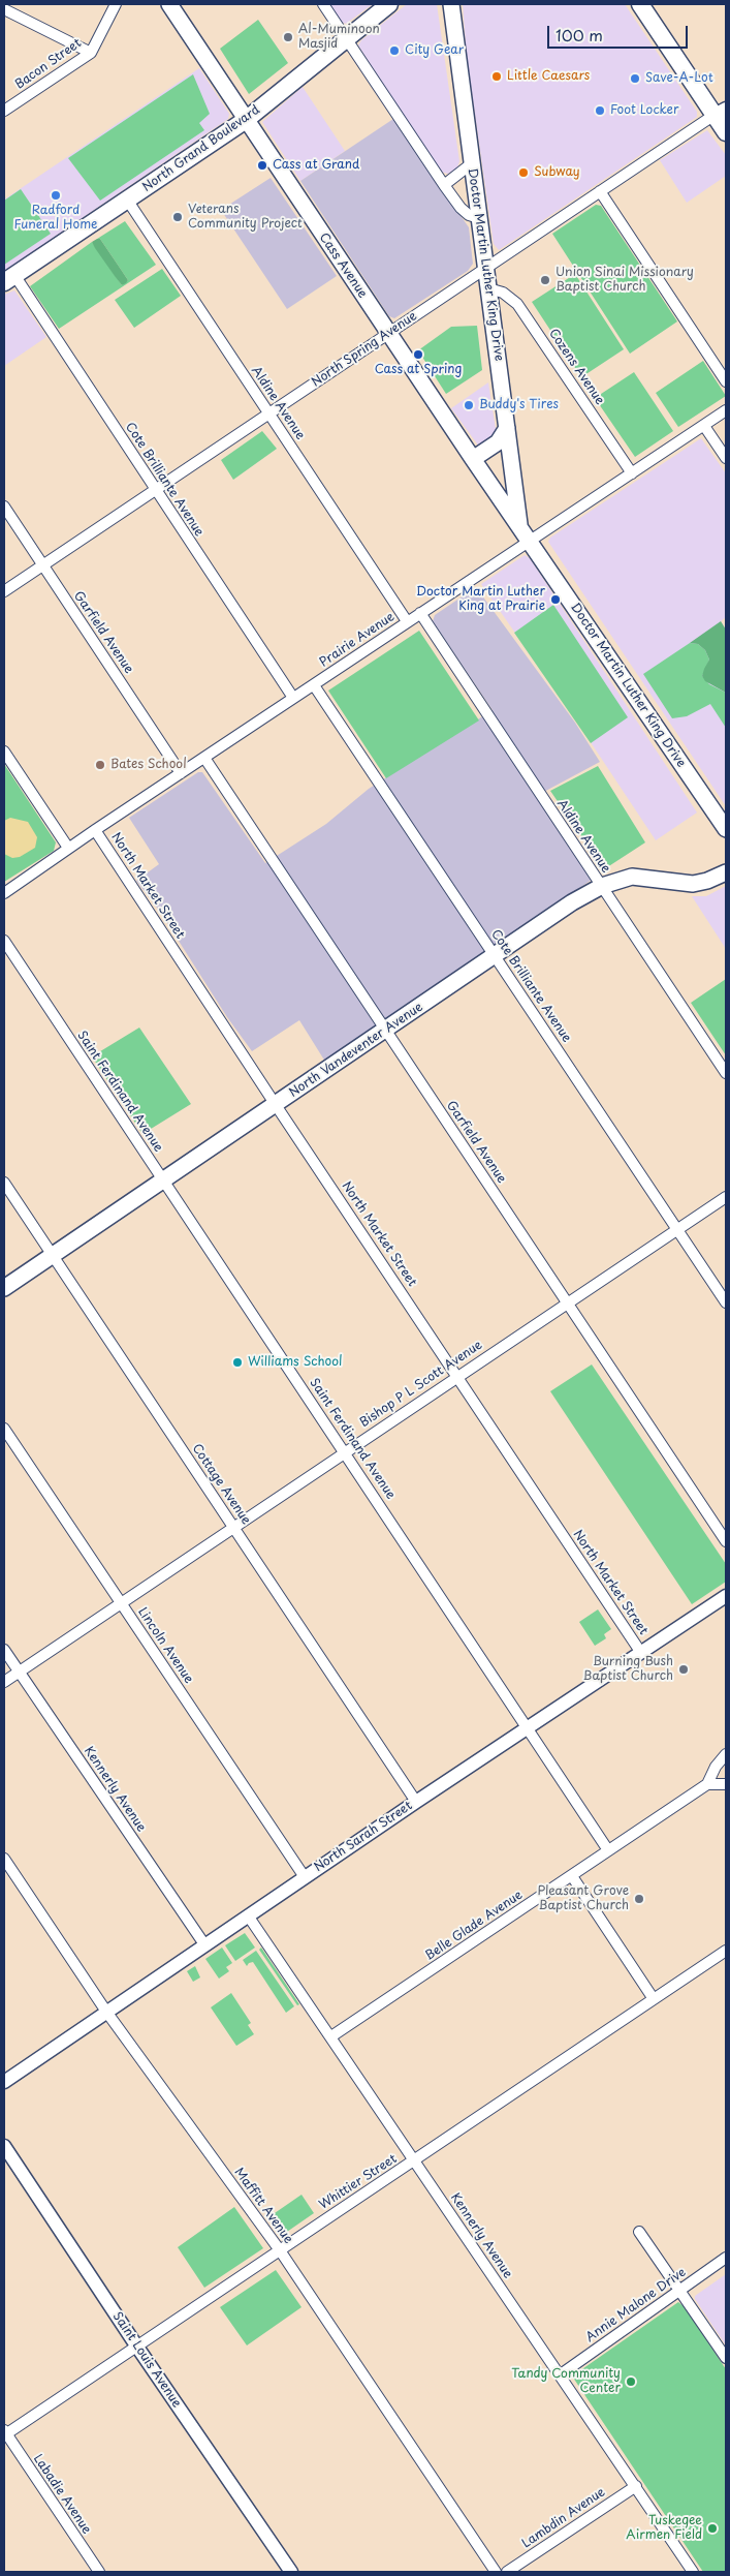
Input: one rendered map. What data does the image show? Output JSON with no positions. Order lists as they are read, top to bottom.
{
  "streets": {
    "main road": [
      "North Grand Boulevard",
      "Doctor Martin Luther King Drive",
      "Cass Avenue",
      "North Vandeventer Avenue"
    ],
    "street": [
      "Bacon Street",
      "North Spring Avenue",
      "Cozens Avenue",
      "Aldine Avenue",
      "Cote Brilliante Avenue",
      "Garfield Avenue",
      "Prairie Avenue",
      "North Market Street",
      "Saint Ferdinand Avenue",
      "Bishop P L Scott Avenue",
      "Cottage Avenue",
      "Lincoln Avenue",
      "Kennerly Avenue",
      "North Sarah Street",
      "Belle Glade Avenue",
      "Whittier Street",
      "Maffitt Avenue",
      "Annie Malone Drive",
      "Saint Louis Avenue",
      "Labadie Avenue",
      "Lambdin Avenue"
    ]
  },
  "crossings": [
    ["North Grand Boulevard", "Cass Avenue"],
    ["North Grand Boulevard", "Aldine Avenue"],
    ["North Grand Boulevard", "Cote Brilliante Avenue"],
    ["Doctor Martin Luther King Drive", "Cass Avenue"],
    ["Doctor Martin Luther King Drive", "North Spring Avenue"],
    ["Doctor Martin Luther King Drive", "Cozens Avenue"],
    ["Doctor Martin Luther King Drive", "Prairie Avenue"],
    ["Cass Avenue", "North Spring Avenue"],
    ["North Spring Avenue", "Aldine Avenue"],
    ["North Spring Avenue", "Cote Brilliante Avenue"],
    ["North Spring Avenue", "Garfield Avenue"],
    ["Cozens Avenue", "Prairie Avenue"],
    ["Aldine Avenue", "Prairie Avenue"],
    ["Aldine Avenue", "North Vandeventer Avenue"],
    ["Cote Brilliante Avenue", "Prairie Avenue"],
    ["Cote Brilliante Avenue", "North Vandeventer Avenue"],
    ["Cote Brilliante Avenue", "Bishop P L Scott Avenue"],
    ["Garfield Avenue", "Prairie Avenue"],
    ["Garfield Avenue", "North Vandeventer Avenue"],
    ["Garfield Avenue", "Bishop P L Scott Avenue"],
    ["Prairie Avenue", "North Market Street"],
    ["North Market Street", "North Vandeventer Avenue"],
    ["North Market Street", "Bishop P L Scott Avenue"],
    ["North Market Street", "North Sarah Street"],
    ["North Vandeventer Avenue", "Saint Ferdinand Avenue"],
    ["North Vandeventer Avenue", "Cottage Avenue"],
    ["Saint Ferdinand Avenue", "Bishop P L Scott Avenue"],
    ["Saint Ferdinand Avenue", "North Sarah Street"],
    ["Saint Ferdinand Avenue", "Belle Glade Avenue"],
    ["Bishop P L Scott Avenue", "Cottage Avenue"],
    ["Bishop P L Scott Avenue", "Lincoln Avenue"],
    ["Bishop P L Scott Avenue", "Kennerly Avenue"],
    ["Cottage Avenue", "North Sarah Street"],
    ["Lincoln Avenue", "North Sarah Street"],
    ["Kennerly Avenue", "North Sarah Street"],
    ["Kennerly Avenue", "Belle Glade Avenue"],
    ["Kennerly Avenue", "Whittier Street"],
    ["Kennerly Avenue", "Annie Malone Drive"],
    ["Kennerly Avenue", "Lambdin Avenue"],
    ["North Sarah Street", "Maffitt Avenue"],
    ["Whittier Street", "Maffitt Avenue"],
    ["Whittier Street", "Saint Louis Avenue"],
    ["Whittier Street", "Labadie Avenue"]
  ],
  "places": [
    "Al-Muminoon Masjid",
    "City Gear",
    "Little Caesars",
    "Save-A-Lot",
    "Foot Locker",
    "Cass at Grand",
    "Subway",
    "Radford Funeral Home",
    "Veterans Community Project",
    "Union Sinai Missionary Baptist Church",
    "Cass at Spring",
    "Buddy's Tires",
    "Doctor Martin Luther King at Prairie",
    "Bates School",
    "Williams School",
    "Burning Bush Baptist Church",
    "Pleasant Grove Baptist Church",
    "Tandy Community Center",
    "Tuskegee Airmen Field"
  ],
  "scale_bar": "100 m"
}
